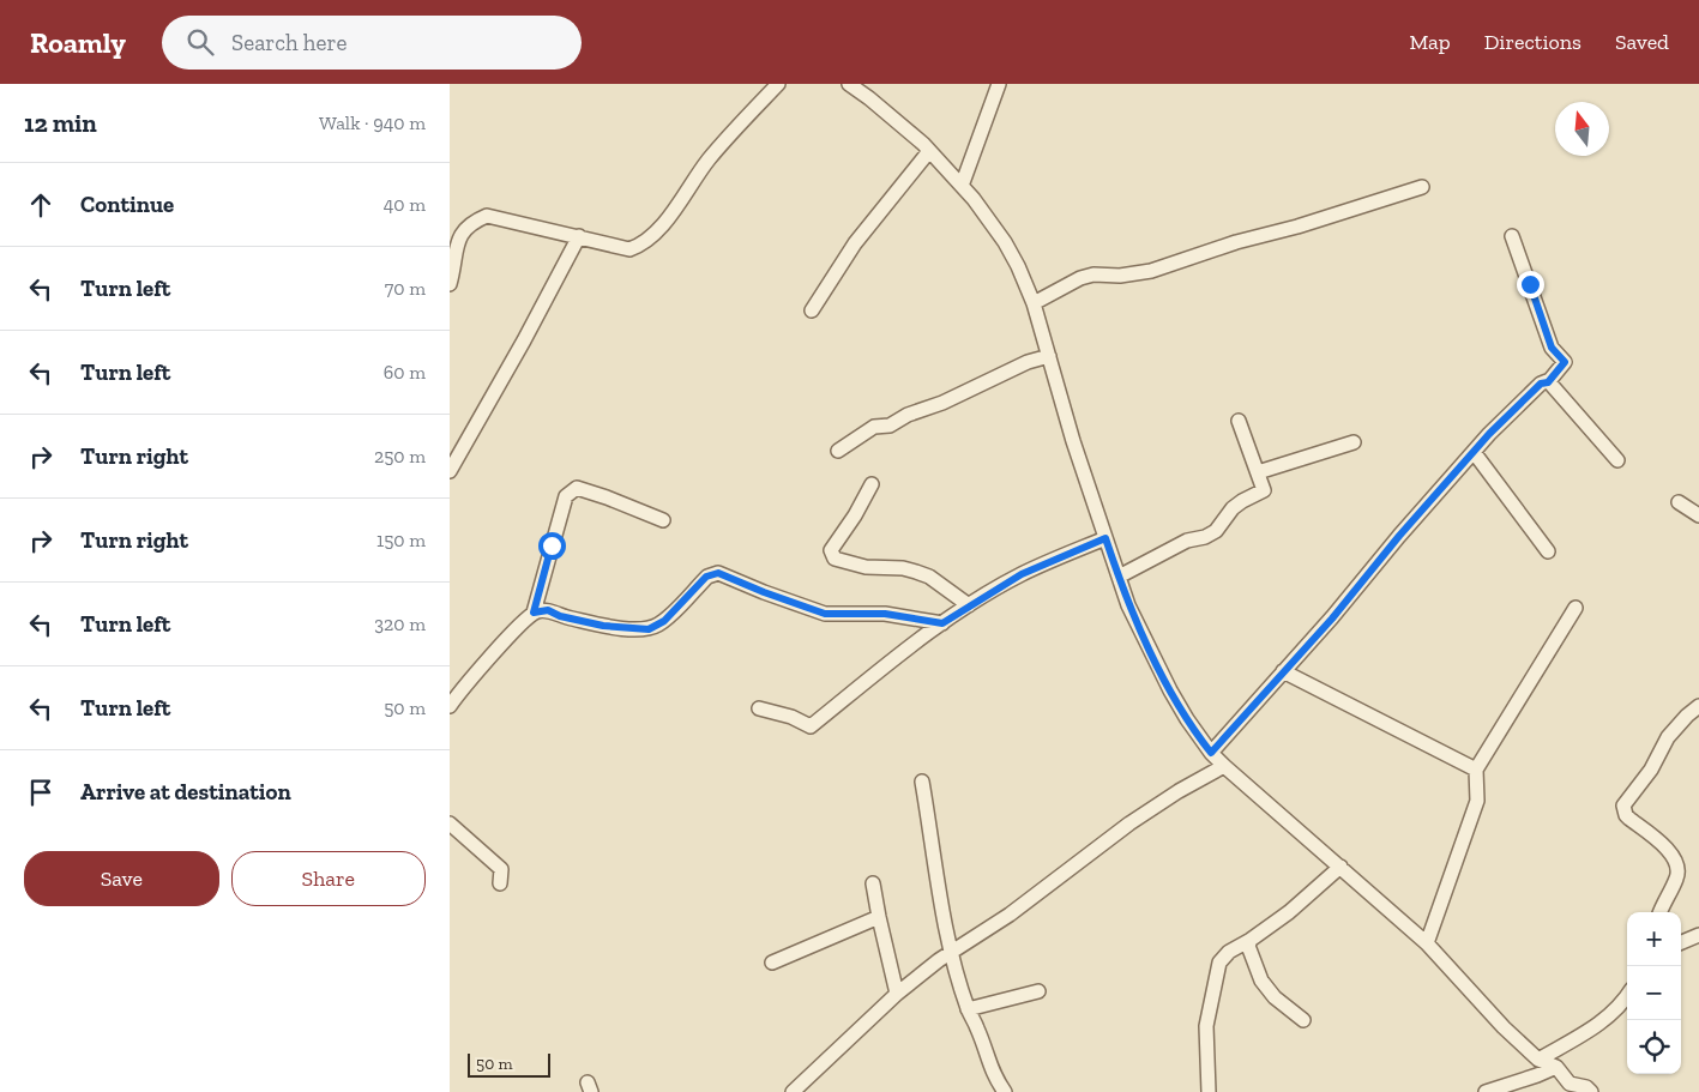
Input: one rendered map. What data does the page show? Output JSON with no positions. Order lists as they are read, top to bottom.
{
  "scale_bar": "50 m",
  "north": "top",
  "page": {
    "header": "Roamly",
    "search": "Search here",
    "nav": ["Map", "Directions", "Saved"],
    "heading": ["12 min", "Walk · 940 m"],
    "list": [
      ["Continue", "40 m"],
      ["Turn left", "70 m"],
      ["Turn left", "60 m"],
      ["Turn right", "250 m"],
      ["Turn right", "150 m"],
      ["Turn left", "320 m"],
      ["Turn left", "50 m"],
      "Arrive at destination"
    ],
    "buttons": ["Save", "Share"],
    "map_buttons": ["+", "−"],
    "scale": "50 m"
  }
}
